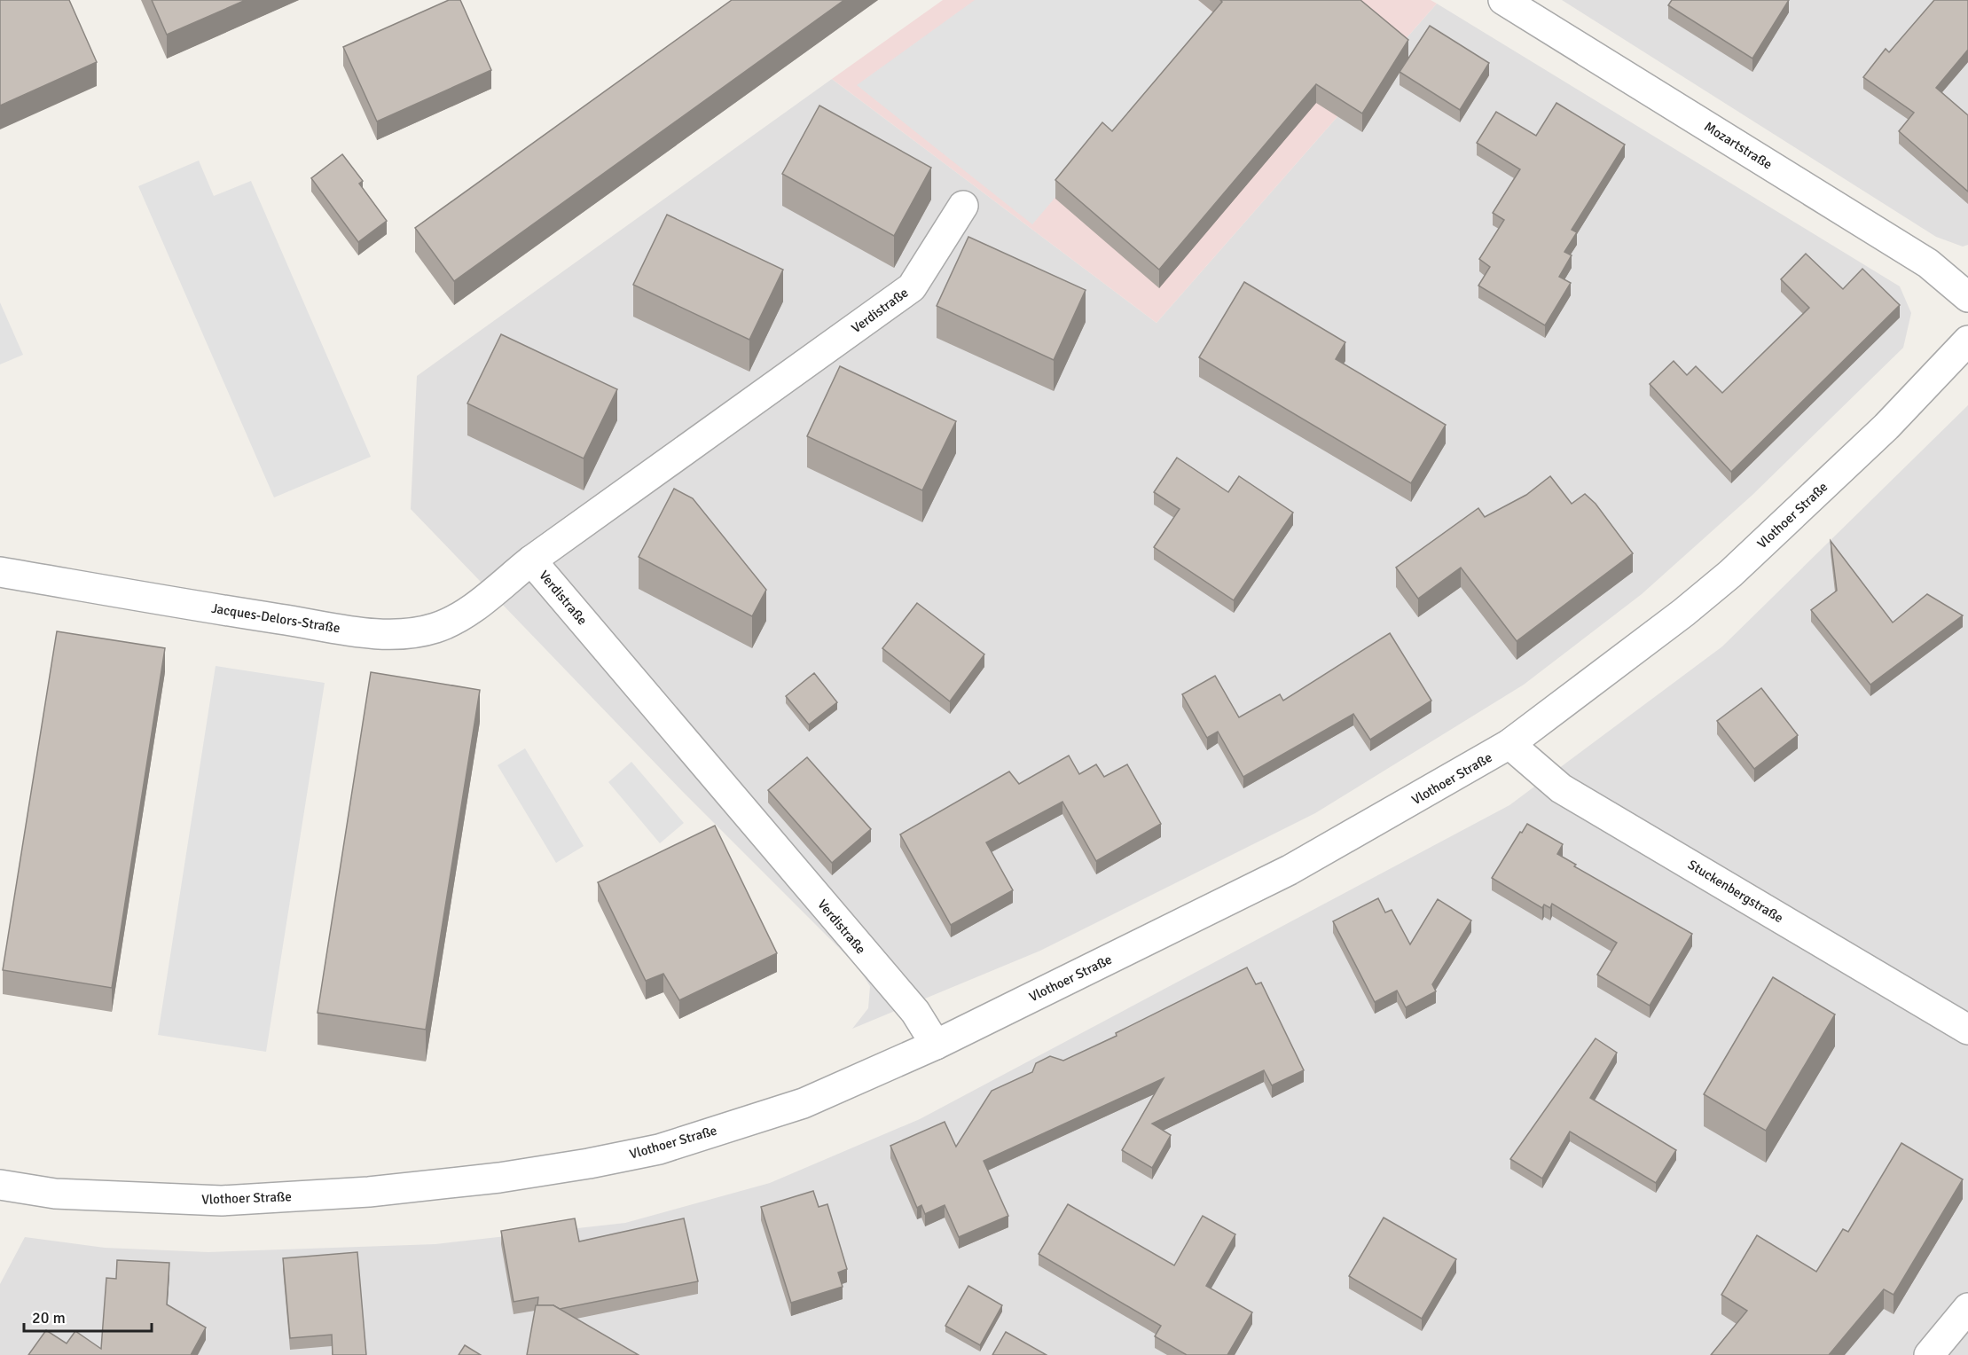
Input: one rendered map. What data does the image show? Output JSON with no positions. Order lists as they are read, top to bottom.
{
  "streets": {
    "street": [
      "Mozartstraße",
      "Verdistraße",
      "Vlothoer Straße",
      "Jacques-Delors-Straße",
      "Stuckenbergstraße"
    ]
  },
  "crossings": [
    ["Verdistraße", "Vlothoer Straße"],
    ["Verdistraße", "Jacques-Delors-Straße"],
    ["Vlothoer Straße", "Stuckenbergstraße"]
  ],
  "scale_bar": "20 m"
}
